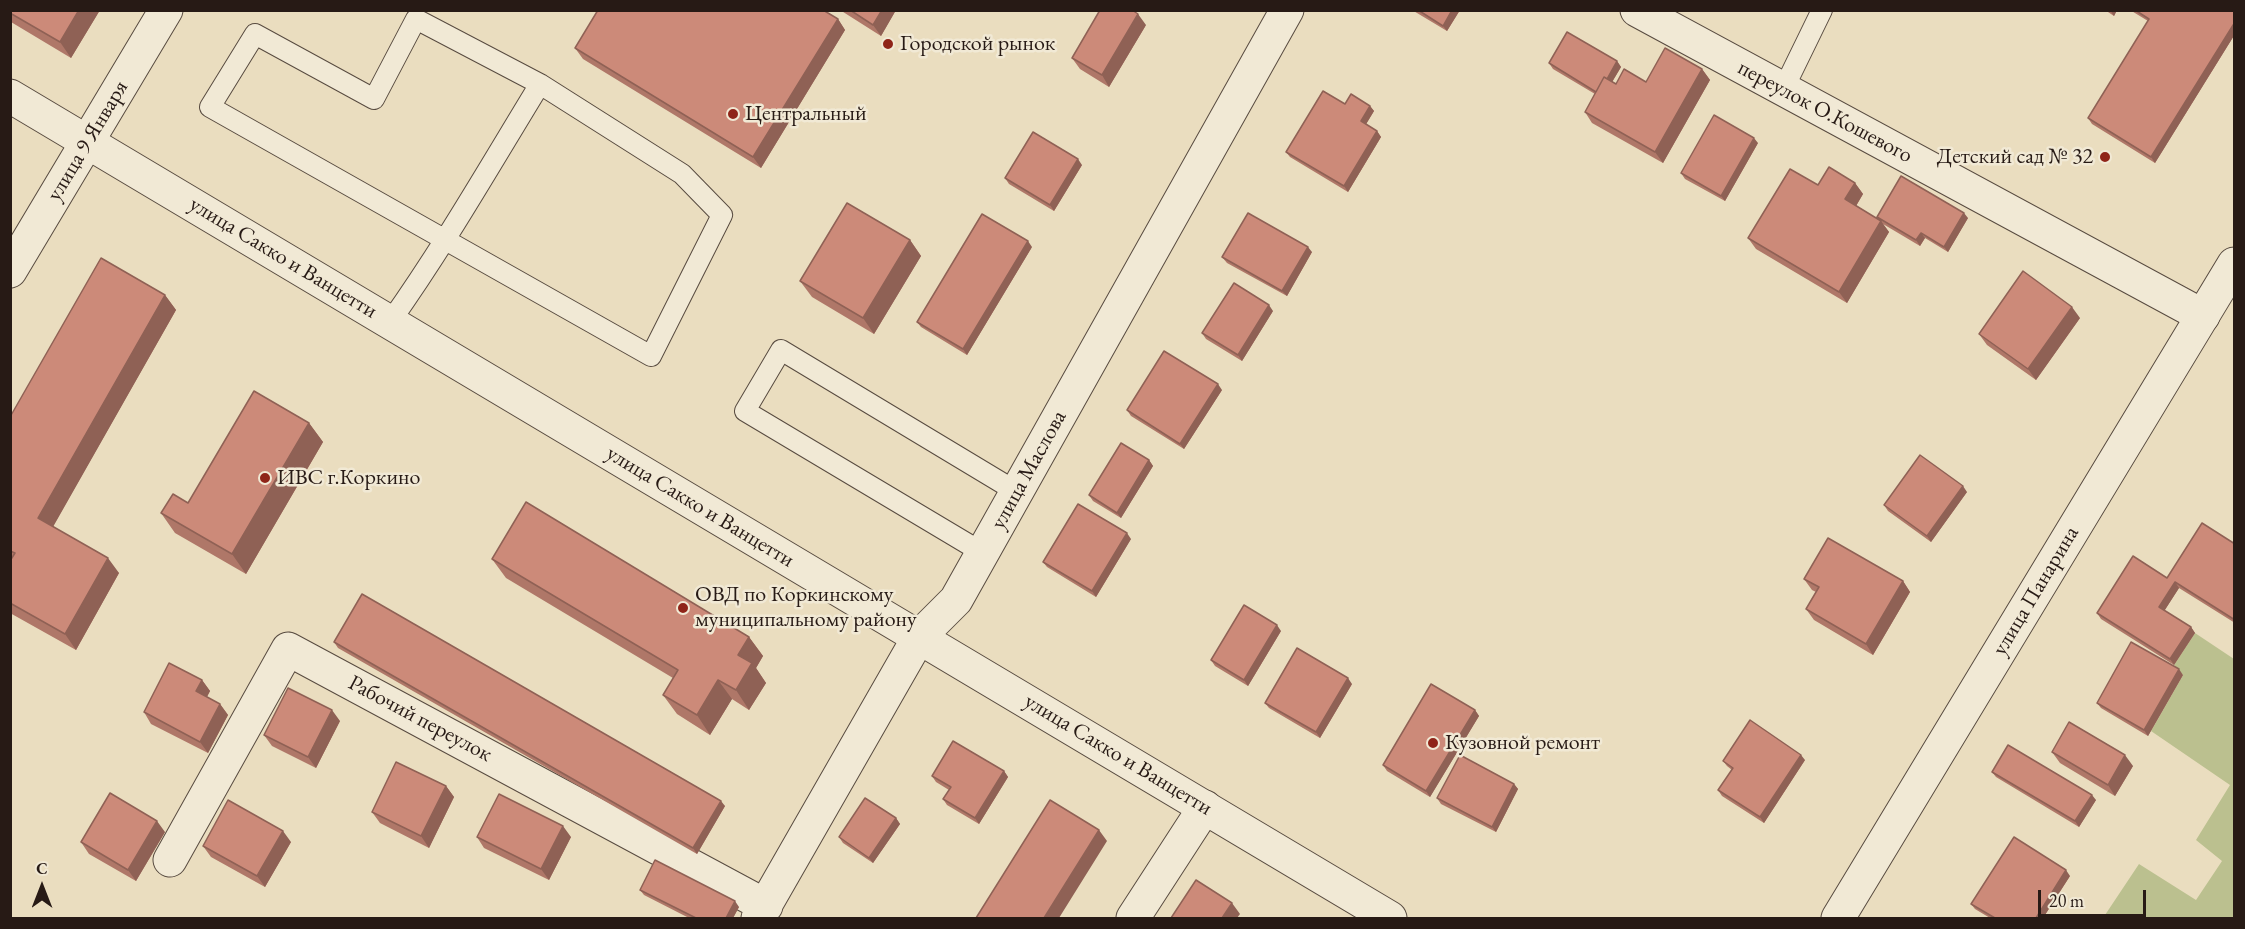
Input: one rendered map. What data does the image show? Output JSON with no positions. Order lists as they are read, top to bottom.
{
  "streets": {
    "street": [
      "переулок О.Кошевого",
      "улица 9 Января",
      "улица Сакко и Ванцетти",
      "улица Маслова",
      "улица Панарина",
      "Рабочий переулок"
    ]
  },
  "crossings": [
    ["переулок О.Кошевого", "улица Панарина"],
    ["улица 9 Января", "улица Сакко и Ванцетти"],
    ["улица Сакко и Ванцетти", "улица Маслова"],
    ["улица Маслова", "Рабочий переулок"]
  ],
  "places": [
    "Городской рынок",
    "Центральный",
    "Детский сад № 32",
    "ИВС г.Коркино",
    "ОВД по Коркинскому муниципальному району",
    "Кузовной ремонт"
  ],
  "scale_bar": "20 m",
  "north": "top"
}
